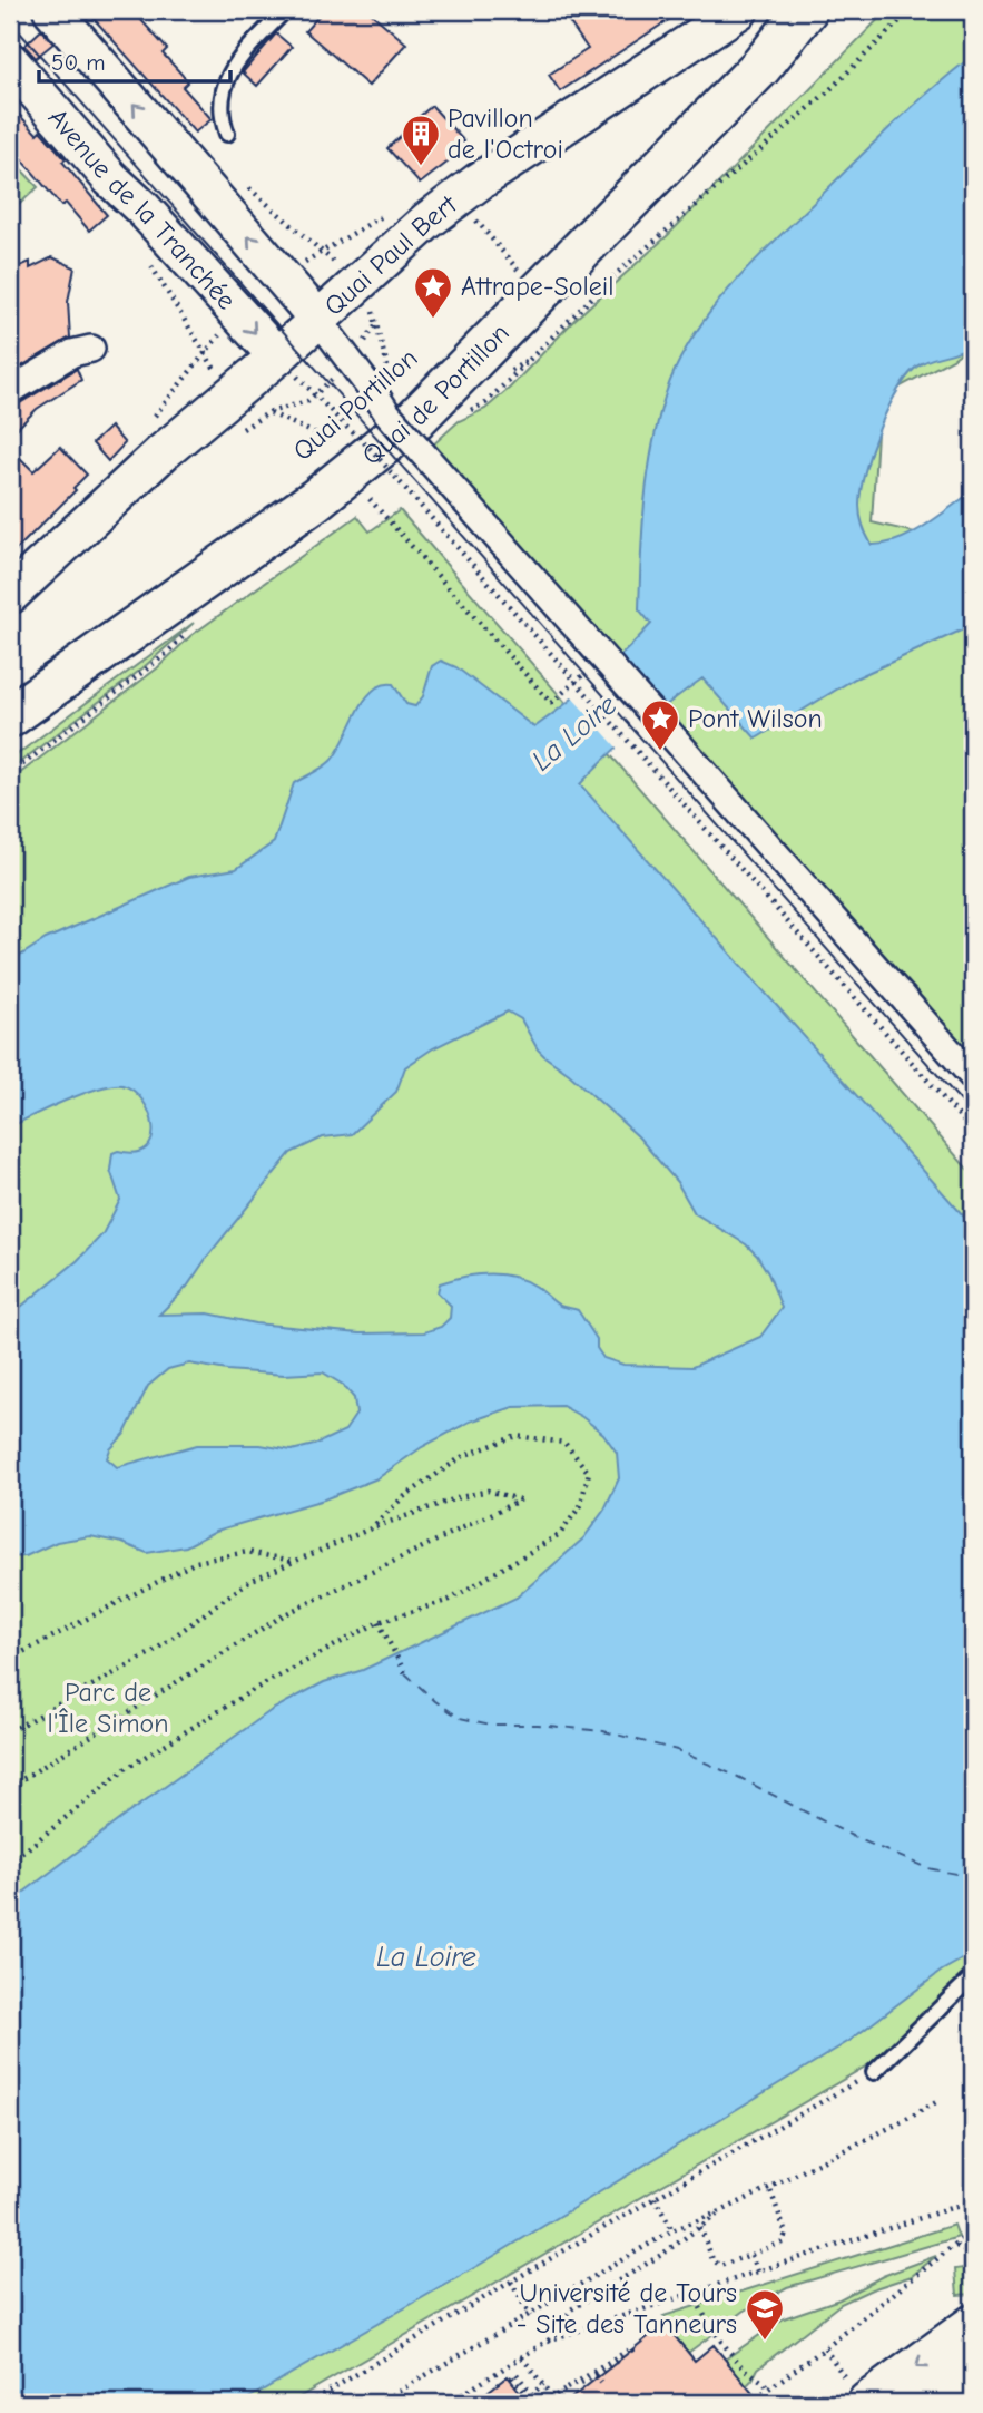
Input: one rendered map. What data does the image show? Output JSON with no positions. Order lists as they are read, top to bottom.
{
  "streets": {
    "main road": ["Avenue de la Tranchée", "Quai Paul Bert", "Quai de Portillon"],
    "path": ["Quai Portillon"]
  },
  "crossings": [
    ["Avenue de la Tranchée", "Quai Paul Bert"]
  ],
  "water": ["La Loire"],
  "parks": ["Parc de l'Île Simon"],
  "places": {
    "building": ["Pavillon de l'Octroi"],
    "place": ["Attrape-Soleil", "Pont Wilson"],
    "school or university": ["Université de Tours - Site des Tanneurs"]
  },
  "scale_bar": "50 m"
}
